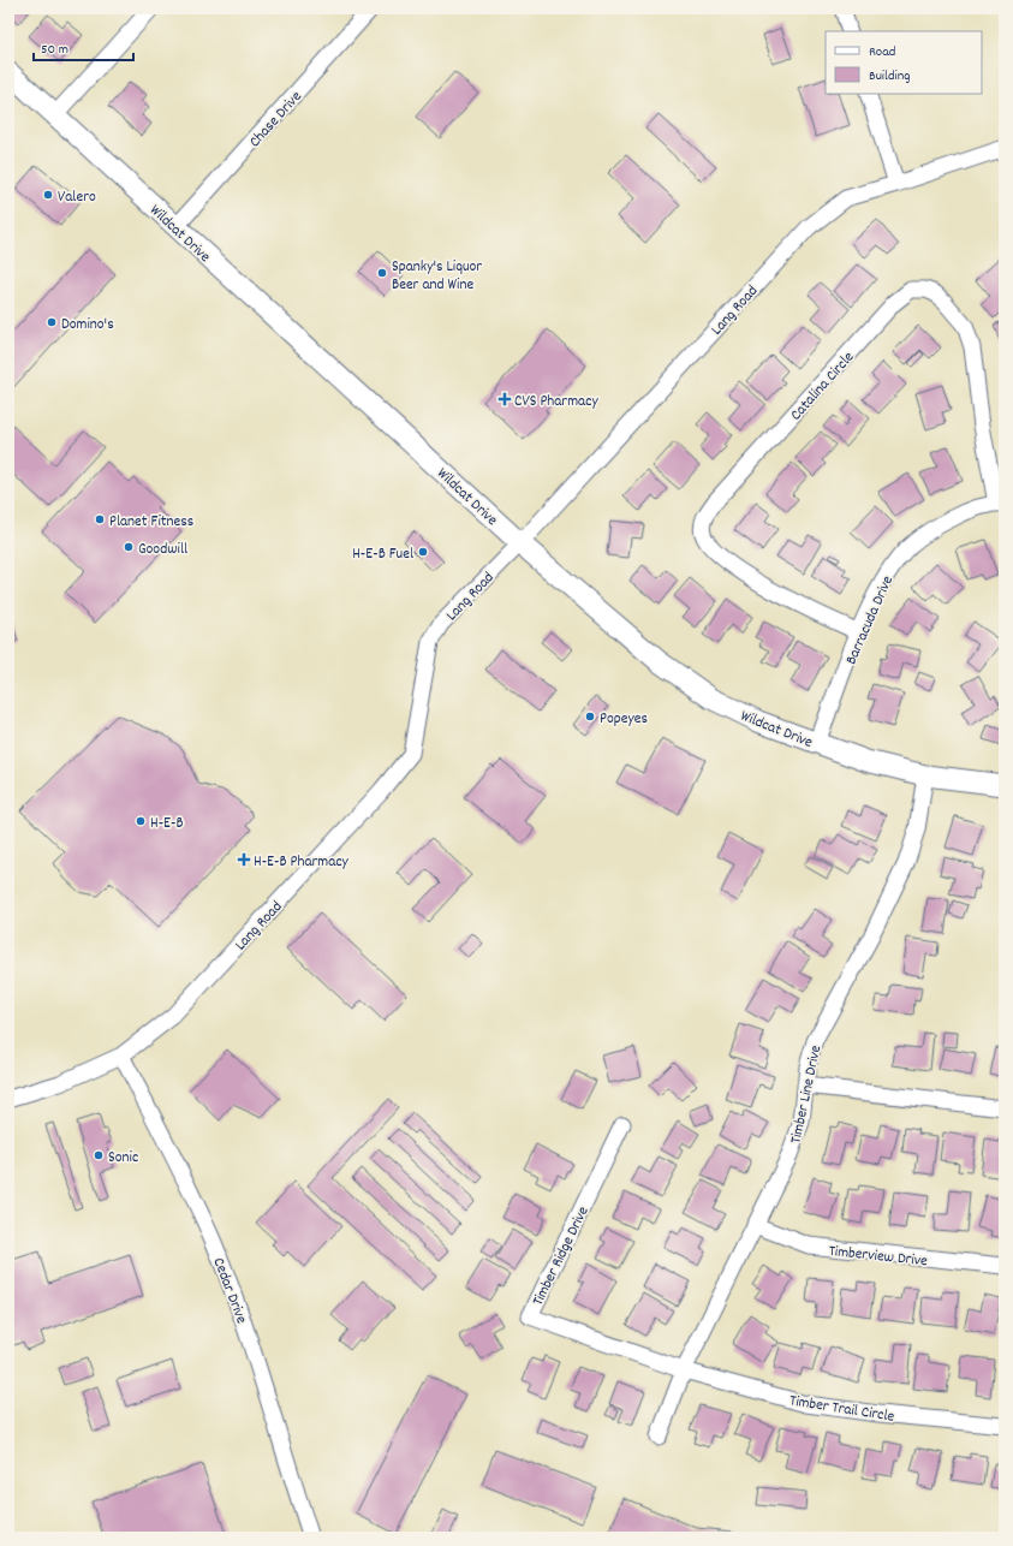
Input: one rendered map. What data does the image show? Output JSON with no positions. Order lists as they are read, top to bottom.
{
  "streets": {
    "main road": ["Wildcat Drive"],
    "street": [
      "Chase Drive",
      "Lang Road",
      "Catalina Circle",
      "Barracuda Drive",
      "Timber Line Drive",
      "Timberview Drive",
      "Timber Ridge Drive",
      "Cedar Drive",
      "Timber Trail Circle"
    ]
  },
  "crossings": [
    ["Chase Drive", "Wildcat Drive"],
    ["Wildcat Drive", "Lang Road"],
    ["Wildcat Drive", "Barracuda Drive"],
    ["Wildcat Drive", "Timber Line Drive"],
    ["Lang Road", "Cedar Drive"],
    ["Catalina Circle", "Barracuda Drive"],
    ["Timber Line Drive", "Timberview Drive"],
    ["Timber Line Drive", "Timber Ridge Drive"],
    ["Timber Line Drive", "Timber Trail Circle"],
    ["Timber Ridge Drive", "Timber Trail Circle"]
  ],
  "places": {
    "other": [
      "Valero",
      "Spanky's Liquor Beer and Wine",
      "Domino's",
      "Planet Fitness",
      "Goodwill",
      "H-E-B Fuel",
      "Popeyes",
      "H-E-B",
      "Sonic"
    ],
    "health": ["CVS Pharmacy", "H-E-B Pharmacy"]
  },
  "legend": ["Road", "Building"],
  "scale_bar": "50 m"
}
